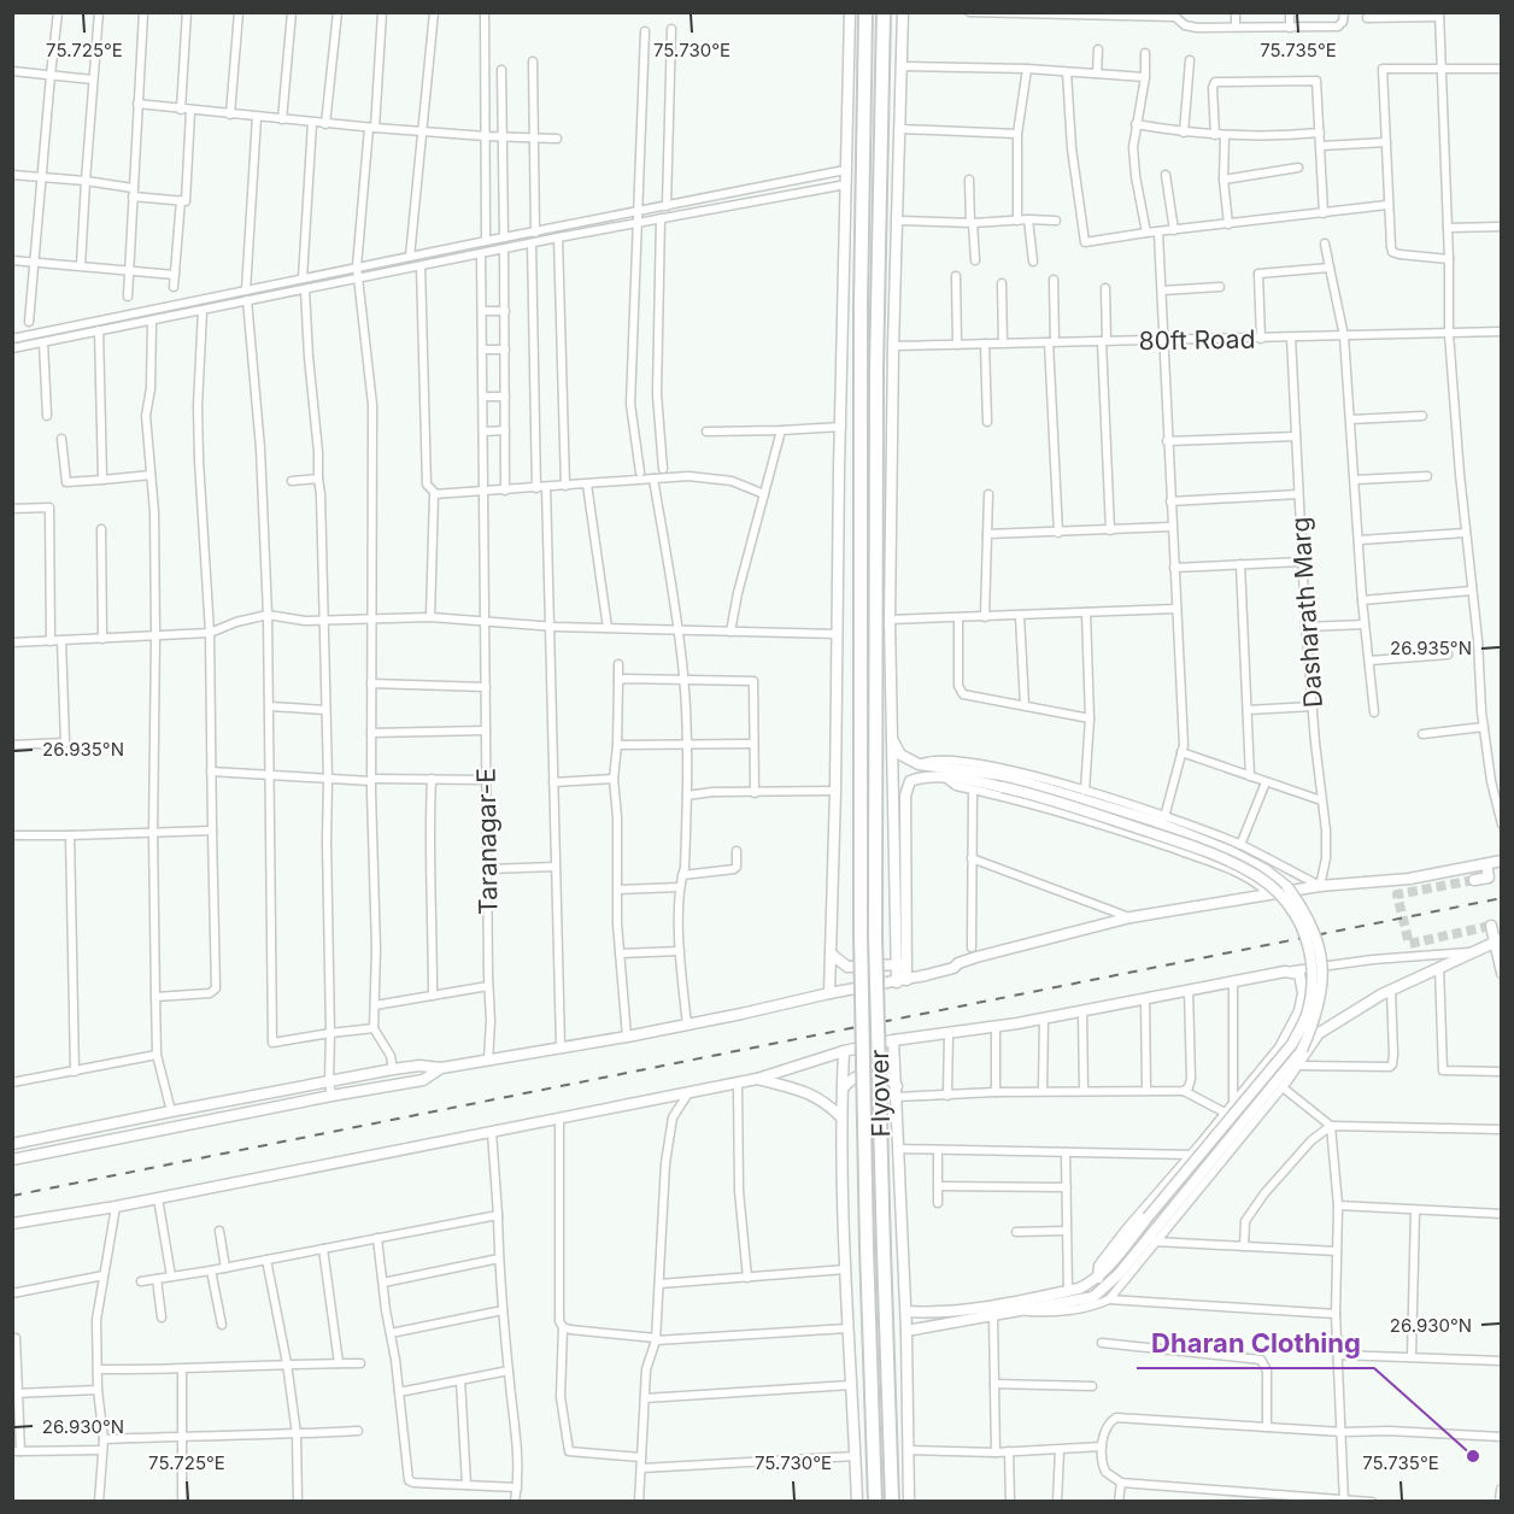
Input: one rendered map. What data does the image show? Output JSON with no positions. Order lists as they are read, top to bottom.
{
  "streets": {
    "highway": ["Flyover"],
    "street": ["80ft Road", "Dasharath Marg", "Taranagar-E"]
  },
  "crossings": [
    ["80ft Road", "Dasharath Marg"]
  ],
  "places": ["Dharan Clothing"],
  "coordinates": [
    "75.725°E",
    "75.730°E",
    "75.735°E",
    "26.935°N",
    "26.930°N"
  ]
}
